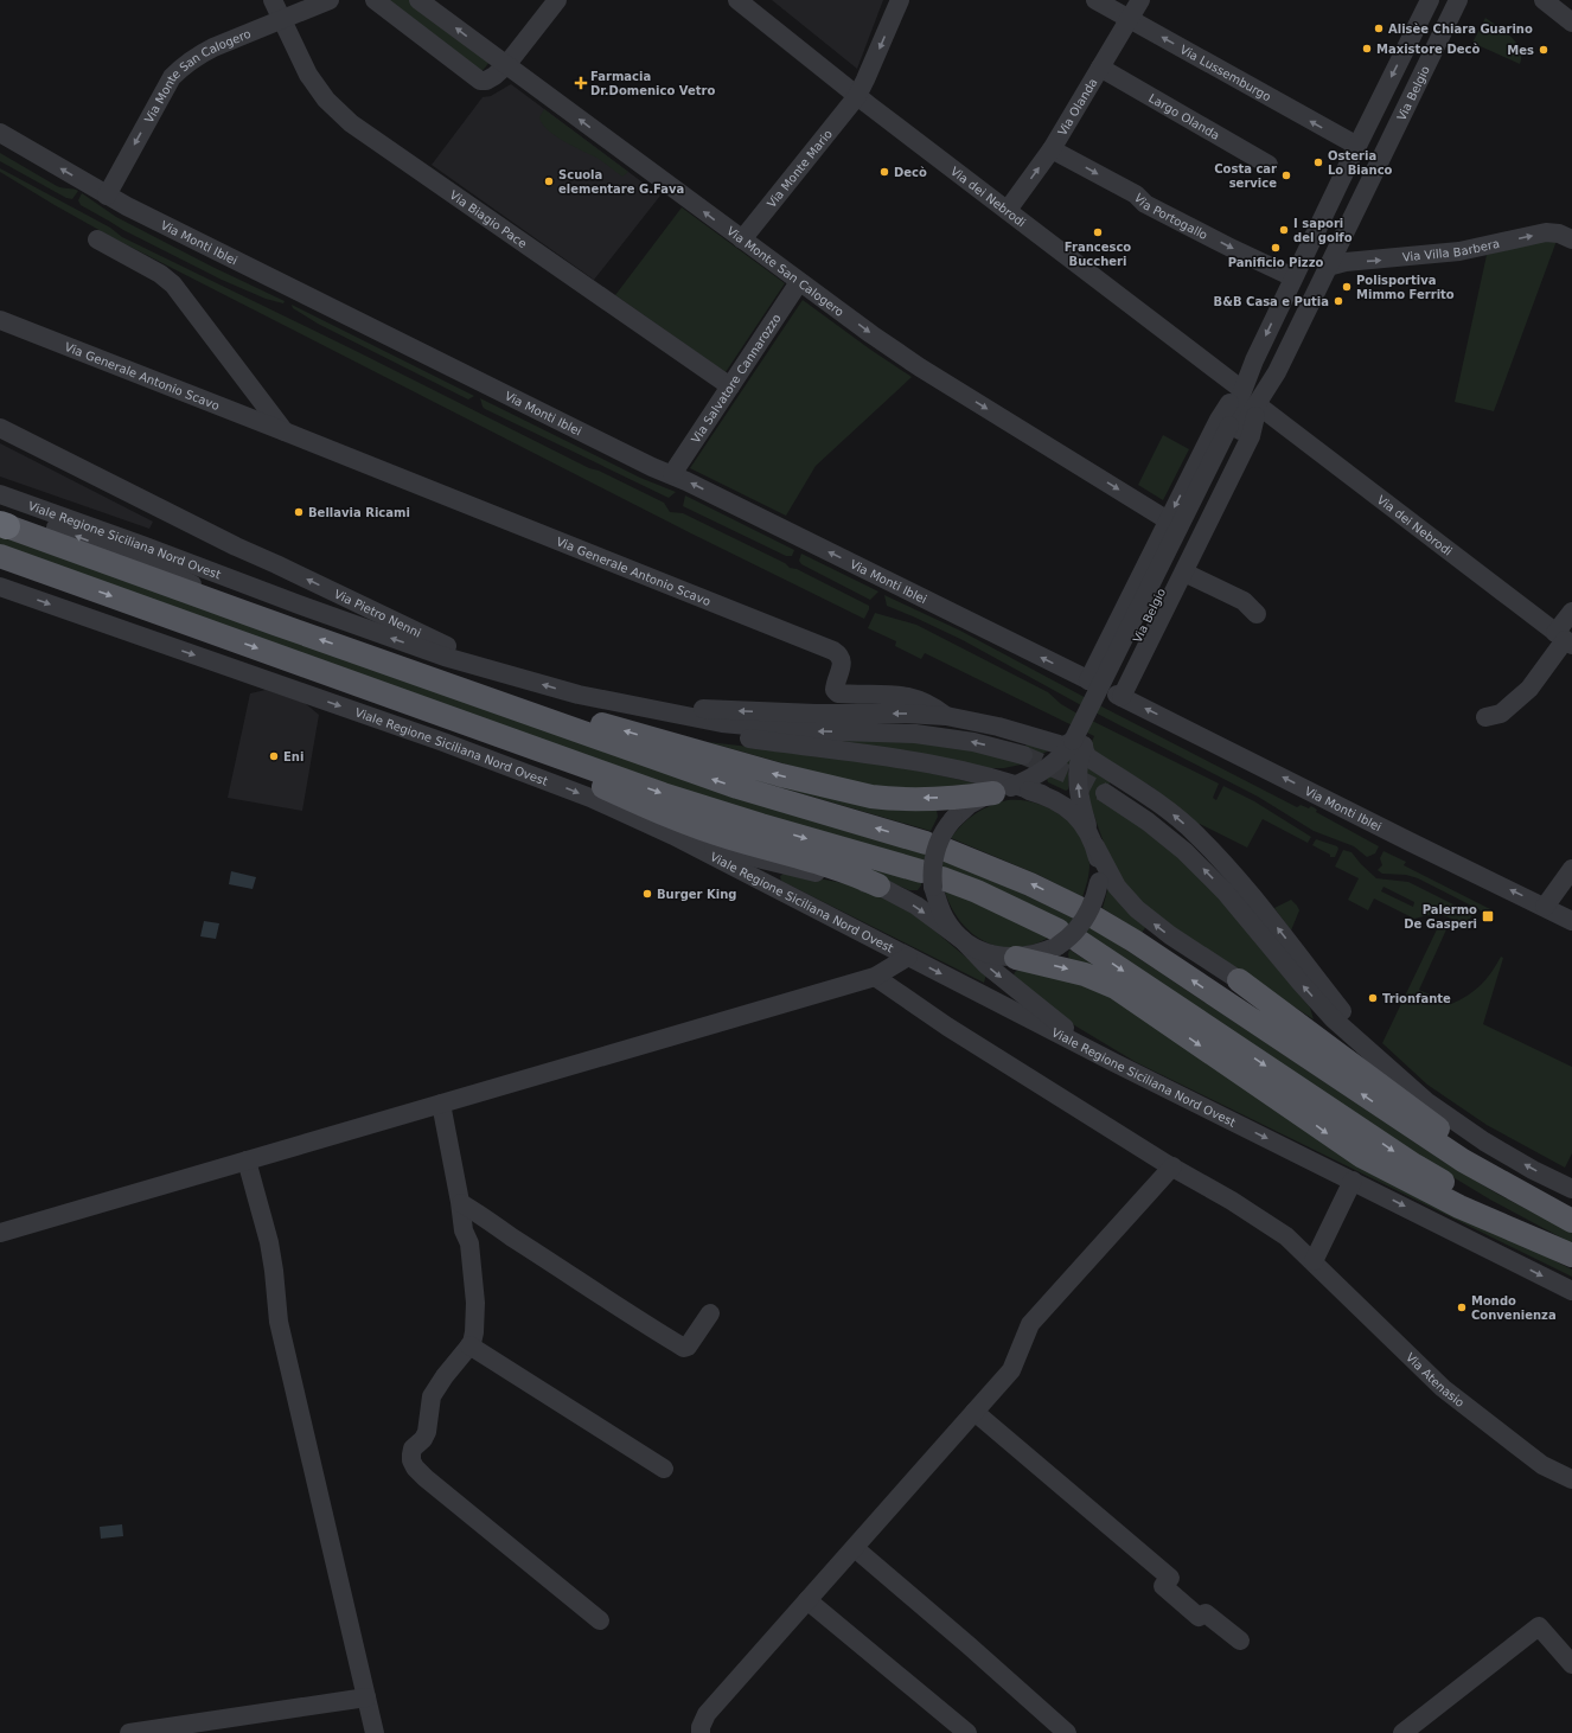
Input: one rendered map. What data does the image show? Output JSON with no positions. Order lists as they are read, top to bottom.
{
  "streets": {
    "street": [
      "Via Lussemburgo",
      "Via Monte San Calogero",
      "Via Belgio",
      "Via Olanda",
      "Largo Olanda",
      "Via Monte Mario",
      "Via dei Nebrodi",
      "Via Portogallo",
      "Via Biagio Pace",
      "Via Monti Iblei",
      "Via Villa Barbera",
      "Via Generale Antonio Scavo",
      "Via Salvatore Cannarozzo",
      "Viale Regione Siciliana Nord Ovest",
      "Via Pietro Nenni",
      "Via Atenasio"
    ]
  },
  "crossings": [
    ["Via Lussemburgo", "Via Belgio"],
    ["Via Lussemburgo", "Via Olanda"],
    ["Via Monte San Calogero", "Via Belgio"],
    ["Via Monte San Calogero", "Via Monte Mario"],
    ["Via Monte San Calogero", "Via Biagio Pace"],
    ["Via Monte San Calogero", "Via Monti Iblei"],
    ["Via Monte San Calogero", "Via Salvatore Cannarozzo"],
    ["Via Belgio", "Via dei Nebrodi"],
    ["Via Belgio", "Via Portogallo"],
    ["Via Belgio", "Via Monti Iblei"],
    ["Via Belgio", "Via Villa Barbera"],
    ["Via Olanda", "Largo Olanda"],
    ["Via Olanda", "Via dei Nebrodi"],
    ["Via Olanda", "Via Portogallo"],
    ["Via Monte Mario", "Via dei Nebrodi"],
    ["Via Biagio Pace", "Via Salvatore Cannarozzo"],
    ["Via Monti Iblei", "Via Salvatore Cannarozzo"],
    ["Viale Regione Siciliana Nord Ovest", "Via Pietro Nenni"]
  ],
  "one_way": [
    "Via Lussemburgo",
    "Via Portogallo",
    "Via Villa Barbera",
    "Via Pietro Nenni"
  ],
  "places": {
    "other": [
      "Alisèe Chiara Guarino",
      "Maxistore Decò",
      "Mes",
      "Osteria Lo Bianco",
      "Decò",
      "Costa car service",
      "Scuola elementare G.Fava",
      "I sapori del golfo",
      "Francesco Buccheri",
      "Panificio Pizzo",
      "Polisportiva Mimmo Ferrito",
      "B&B Casa e Putia",
      "Bellavia Ricami",
      "Eni",
      "Burger King",
      "Trionfante",
      "Mondo Convenienza"
    ],
    "health": ["Farmacia Dr.Domenico Vetro"],
    "transit": ["Palermo De Gasperi"]
  }
}
